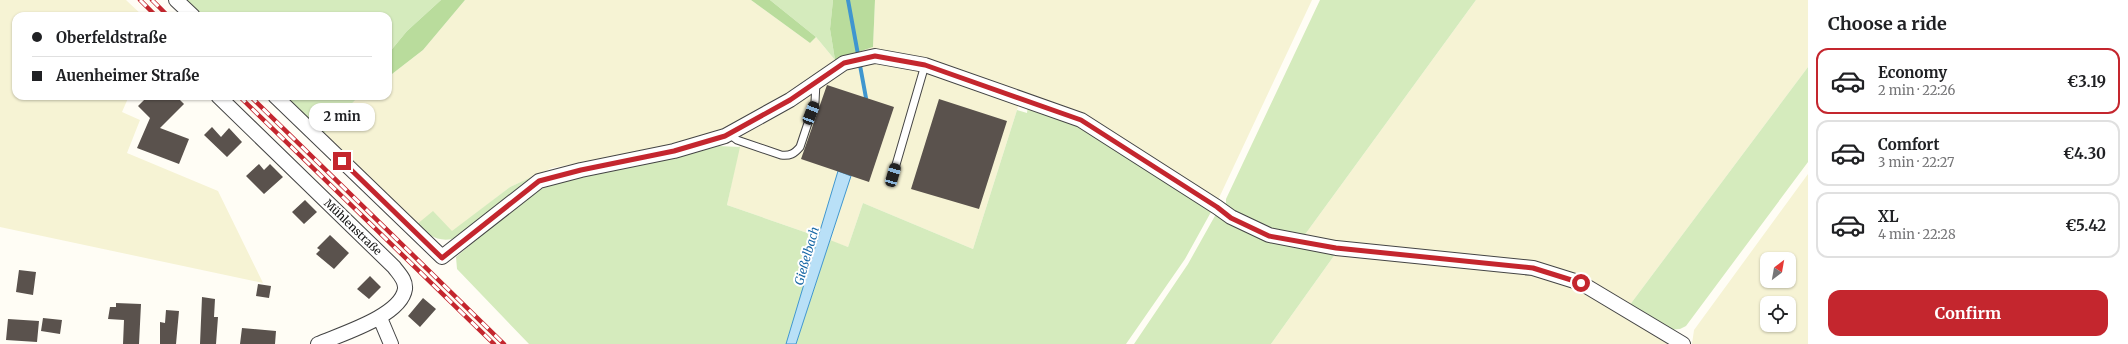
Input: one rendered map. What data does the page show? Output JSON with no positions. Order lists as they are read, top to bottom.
{
  "streets": {
    "street": ["Mühlenstraße"]
  },
  "water": ["Gießelbach"],
  "north": "top right",
  "page": {
    "heading": "Choose a ride",
    "banner": ["Oberfeldstraße", "Auenheimer Straße"],
    "list": [
      {
        "name": "Economy",
        "note": "2 min · 22:26",
        "value": "€3.19"
      },
      {
        "name": "Comfort",
        "note": "3 min · 22:27",
        "value": "€4.30"
      },
      {
        "name": "XL",
        "note": "4 min · 22:28",
        "value": "€5.42"
      }
    ],
    "bubble": "2 min",
    "buttons": "Confirm"
  }
}
